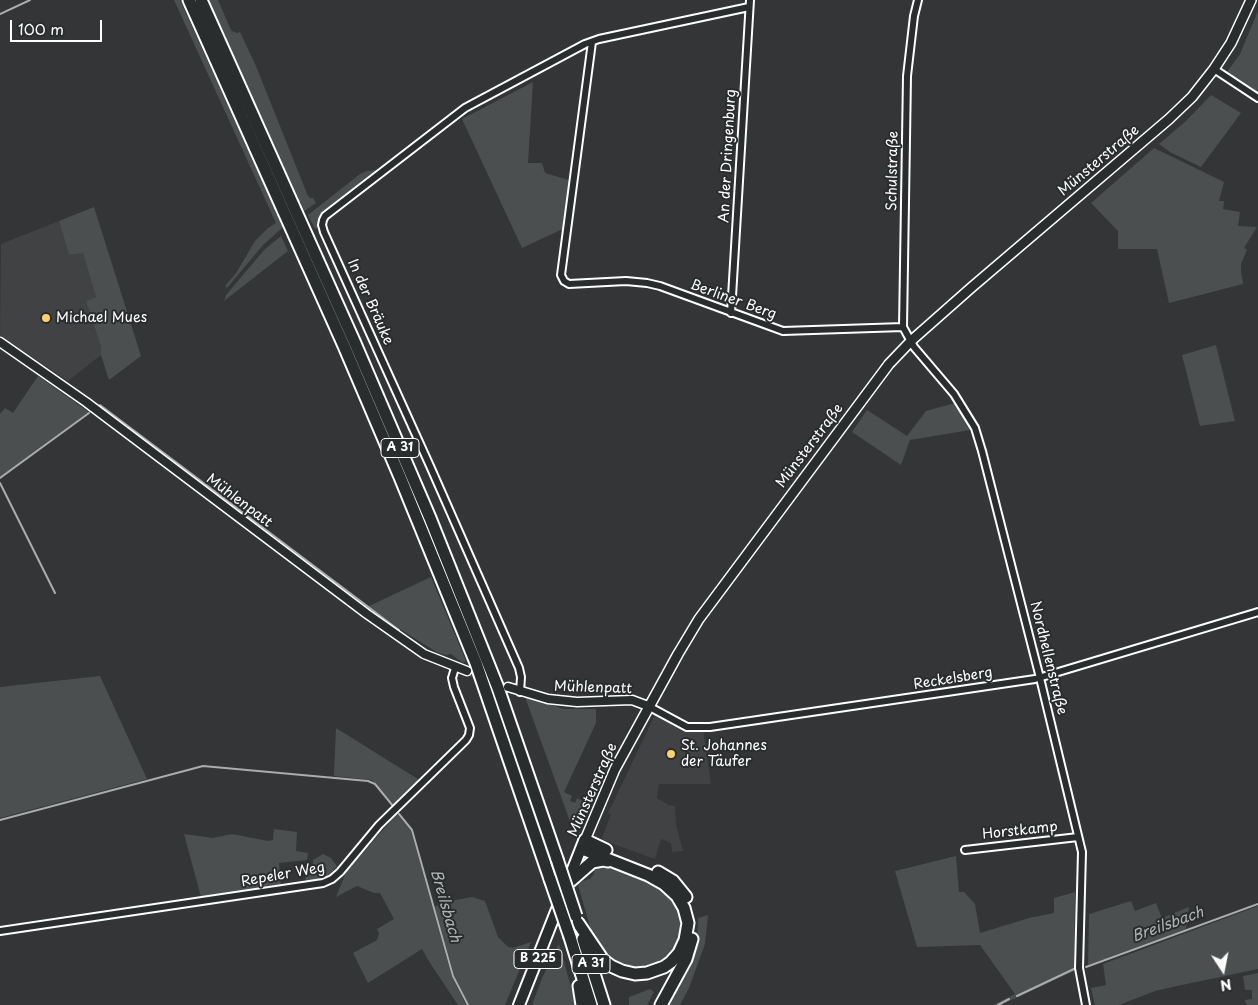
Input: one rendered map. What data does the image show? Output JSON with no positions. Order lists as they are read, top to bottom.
{
  "streets": {
    "highway": ["A 31"],
    "main road": ["Münsterstraße", "B 225"],
    "street": [
      "An der Dringenburg",
      "Schulstraße",
      "Berliner Berg",
      "In der Bräuke",
      "Mühlenpatt",
      "Nordhellenstraße",
      "Reckelsberg",
      "Horstkamp",
      "Repeler Weg"
    ]
  },
  "crossings": [
    ["An der Dringenburg", "Berliner Berg"],
    ["An der Dringenburg", "In der Bräuke"],
    ["Münsterstraße", "Mühlenpatt"],
    ["Münsterstraße", "Nordhellenstraße"],
    ["Münsterstraße", "Reckelsberg"],
    ["Schulstraße", "Berliner Berg"],
    ["Berliner Berg", "In der Bräuke"],
    ["In der Bräuke", "Mühlenpatt"],
    ["Mühlenpatt", "Reckelsberg"],
    ["Mühlenpatt", "Repeler Weg"],
    ["Nordhellenstraße", "Reckelsberg"],
    ["Nordhellenstraße", "Horstkamp"]
  ],
  "water": ["Breilsbach"],
  "places": ["Michael Mues", "St. Johannes der Täufer"],
  "scale_bar": "100 m",
  "north": "bottom"
}
